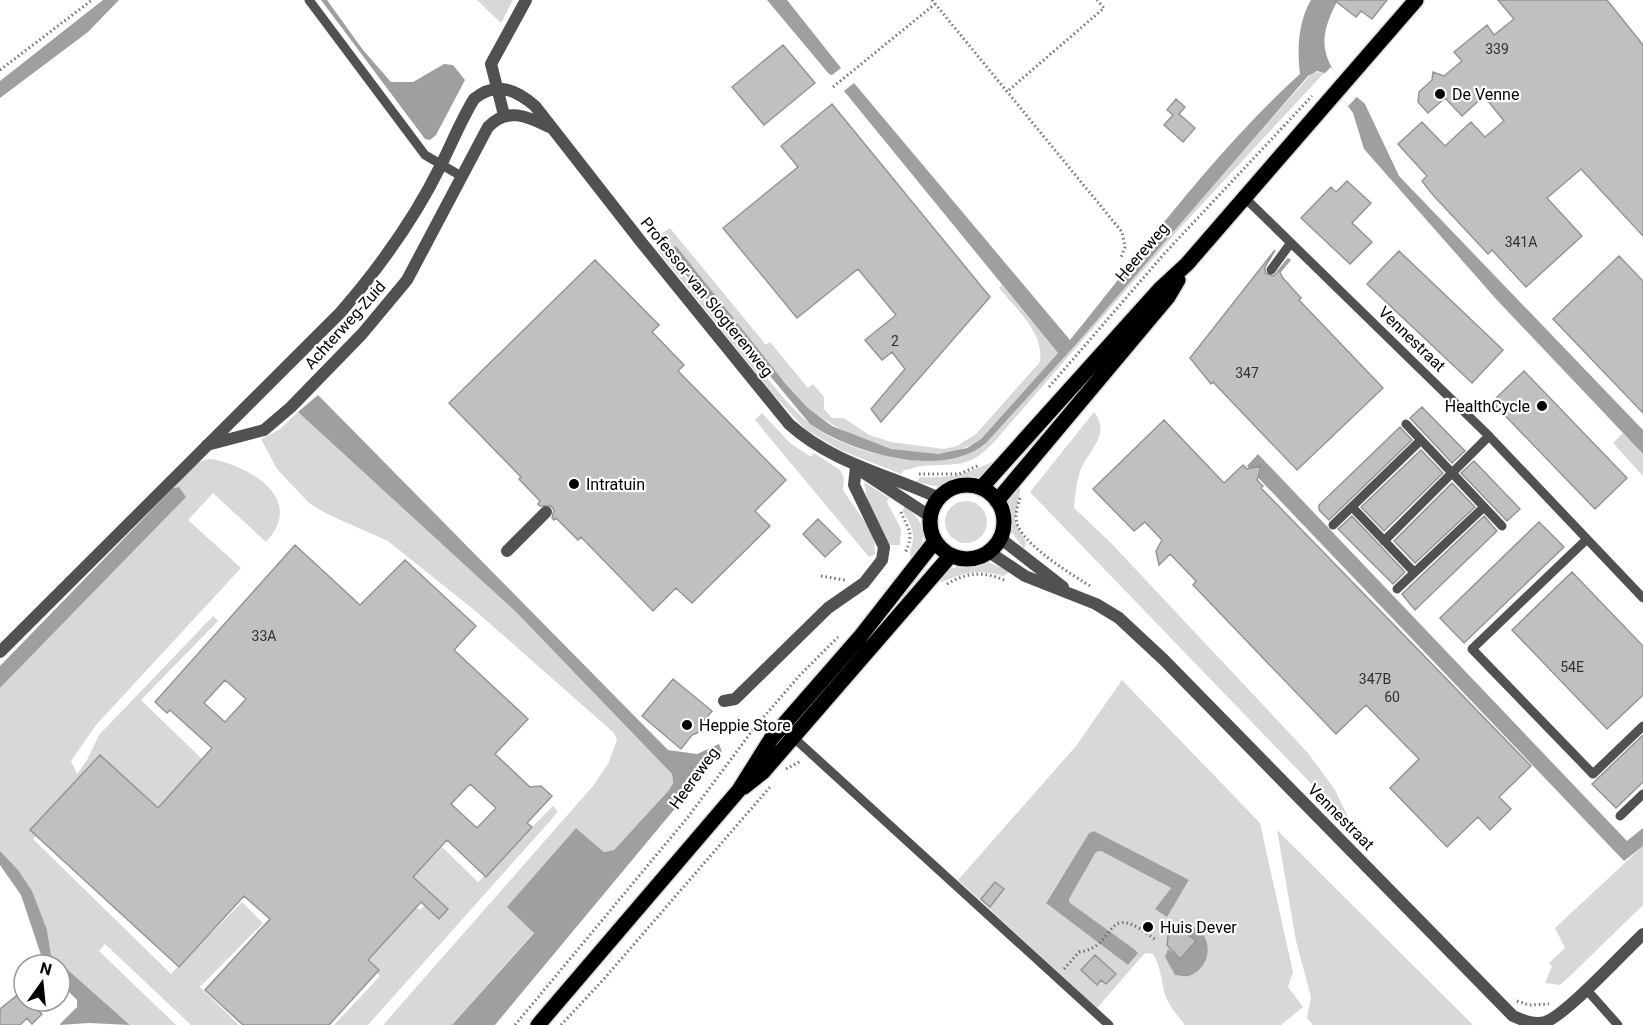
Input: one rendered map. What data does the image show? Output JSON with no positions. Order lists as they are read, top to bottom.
{
  "streets": {
    "street": ["Professor van Slogterenweg", "Achterweg-Zuid", "Vennestraat"],
    "path": ["Heereweg"]
  },
  "crossings": [
    ["Professor van Slogterenweg", "Achterweg-Zuid"],
    ["Professor van Slogterenweg", "Vennestraat"]
  ],
  "places": [
    "De Venne",
    "HealthCycle",
    "Intratuin",
    "Heppie Store",
    "Huis Dever"
  ],
  "house_numbers": [
    "339",
    "341A",
    "2",
    "347",
    "33A",
    "54E",
    "347B",
    "60"
  ],
  "north": "top"
}
